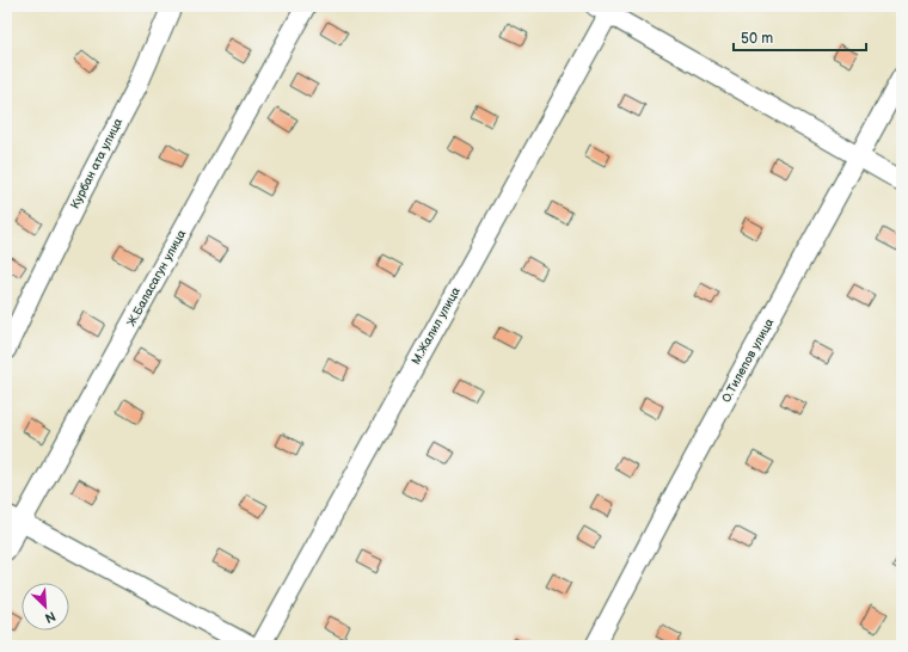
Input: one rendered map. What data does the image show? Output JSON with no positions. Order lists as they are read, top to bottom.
{
  "streets": {
    "street": [
      "Курбан ата улица",
      "Ж.Баласагун улица",
      "М.Жалил улица",
      "О.Тилепов улица"
    ]
  },
  "scale_bar": "50 m",
  "north": "bottom right"
}
